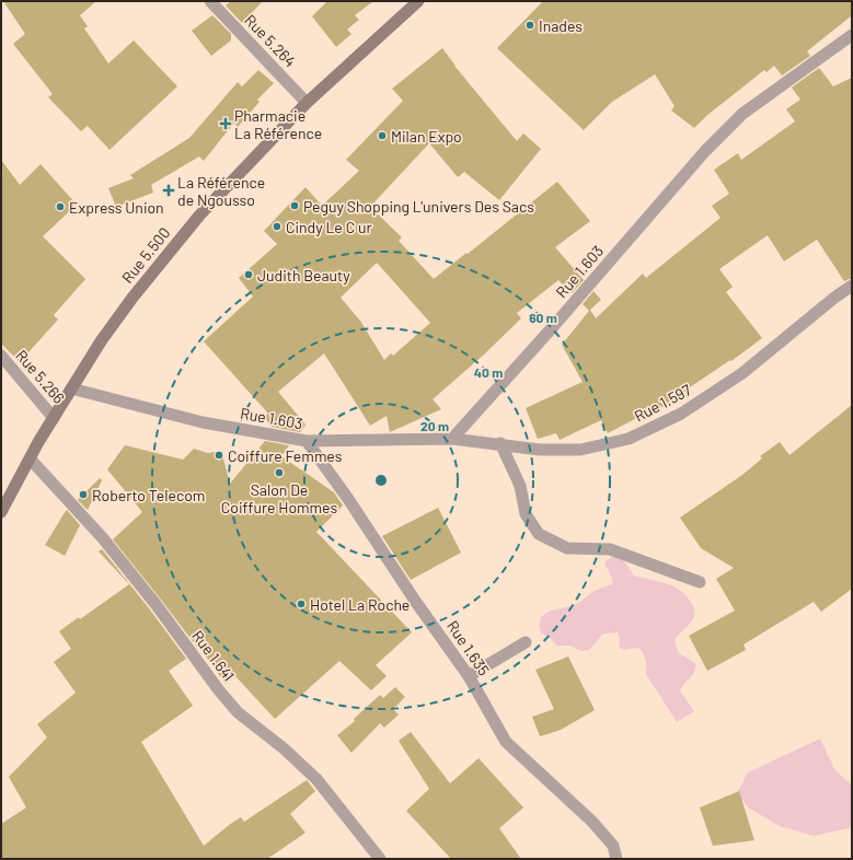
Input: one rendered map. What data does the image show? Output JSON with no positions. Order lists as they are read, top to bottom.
{
  "streets": {
    "main road": ["Rue 5.500"],
    "street": [
      "Rue 5.264",
      "Rue 1.603",
      "Rue 5.266",
      "Rue 1.597",
      "Rue 1.635",
      "Rue 1.641"
    ]
  },
  "crossings": [
    ["Rue 5.264", "Rue 5.500"],
    ["Rue 5.500", "Rue 1.603"],
    ["Rue 5.500", "Rue 5.266"],
    ["Rue 5.500", "Rue 1.641"],
    ["Rue 1.603", "Rue 1.597"],
    ["Rue 1.603", "Rue 1.635"]
  ],
  "places": {
    "other": [
      "Inades",
      "Milan Expo",
      "Peguy Shopping L'univers Des Sacs",
      "Express Union",
      "Cindy Le C ur",
      "Judith Beauty",
      "Coiffure Femmes",
      "Salon De Coiffure Hommes",
      "Roberto Telecom",
      "Hotel La Roche"
    ],
    "health": ["Pharmacie La Référence", "La Référence de Ngousso"]
  },
  "rings": ["60 m", "40 m", "20 m"]
}
